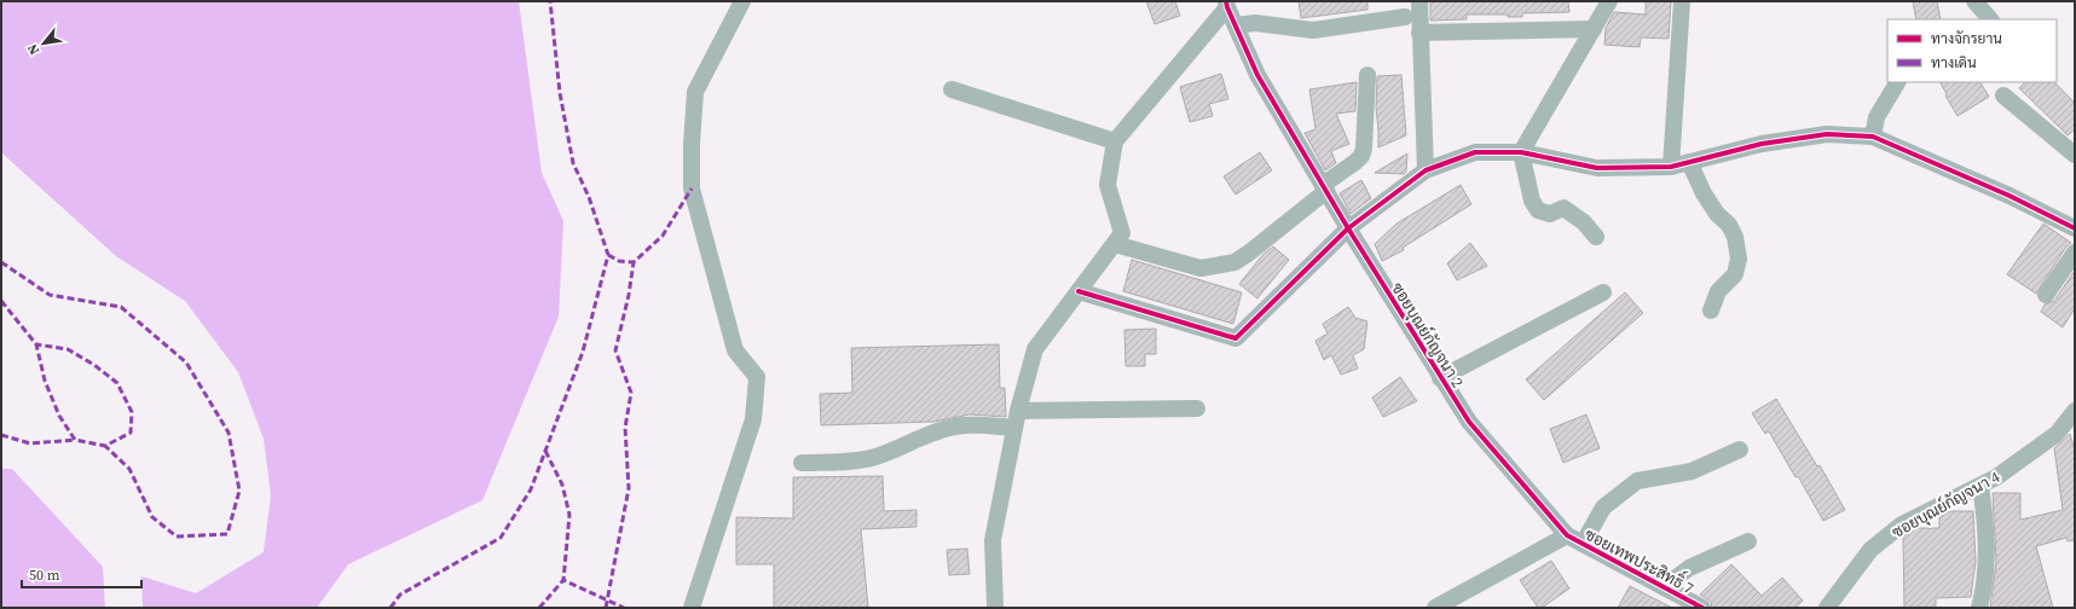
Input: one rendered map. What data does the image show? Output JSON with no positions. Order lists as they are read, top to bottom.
{
  "streets": {
    "street": ["ซอยบุณย์กัญจนา 2", "ซอยบุณย์กัญจนา 4", "ซอยเทพประสิทธิ์ 7"]
  },
  "crossings": [
    ["ซอยบุณย์กัญจนา 2", "ซอยเทพประสิทธิ์ 7"]
  ],
  "legend": ["ทางจักรยาน", "ทางเดิน"],
  "scale_bar": "50 m",
  "north": "bottom left"
}
